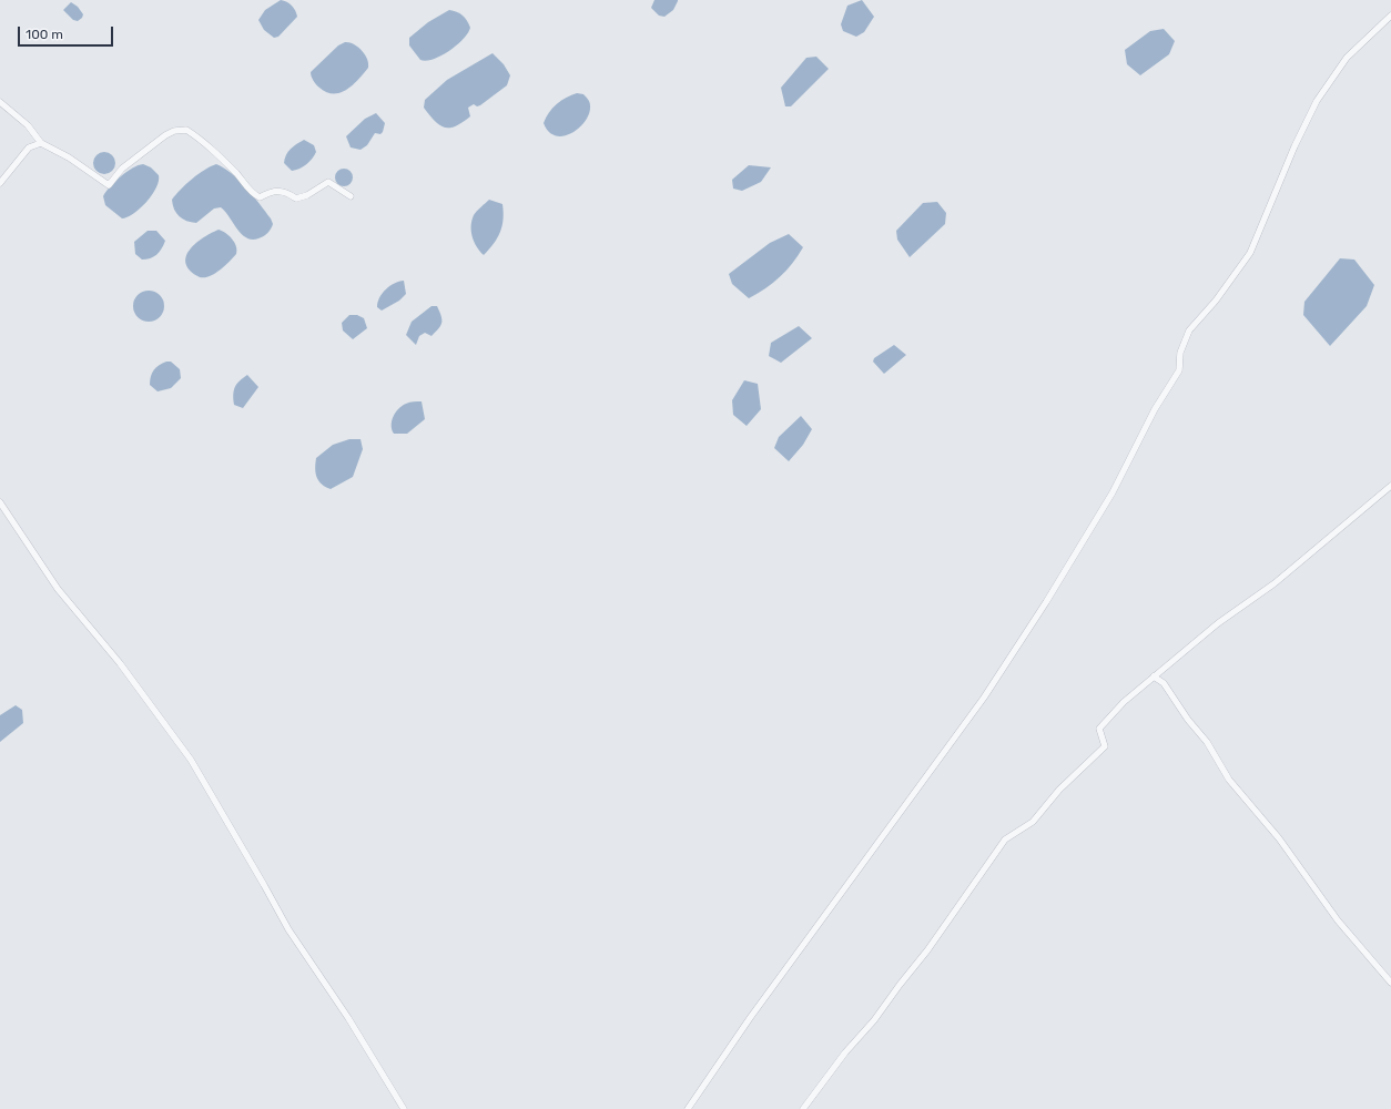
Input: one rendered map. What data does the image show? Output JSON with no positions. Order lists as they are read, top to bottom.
{
  "scale_bar": "100 m"
}
